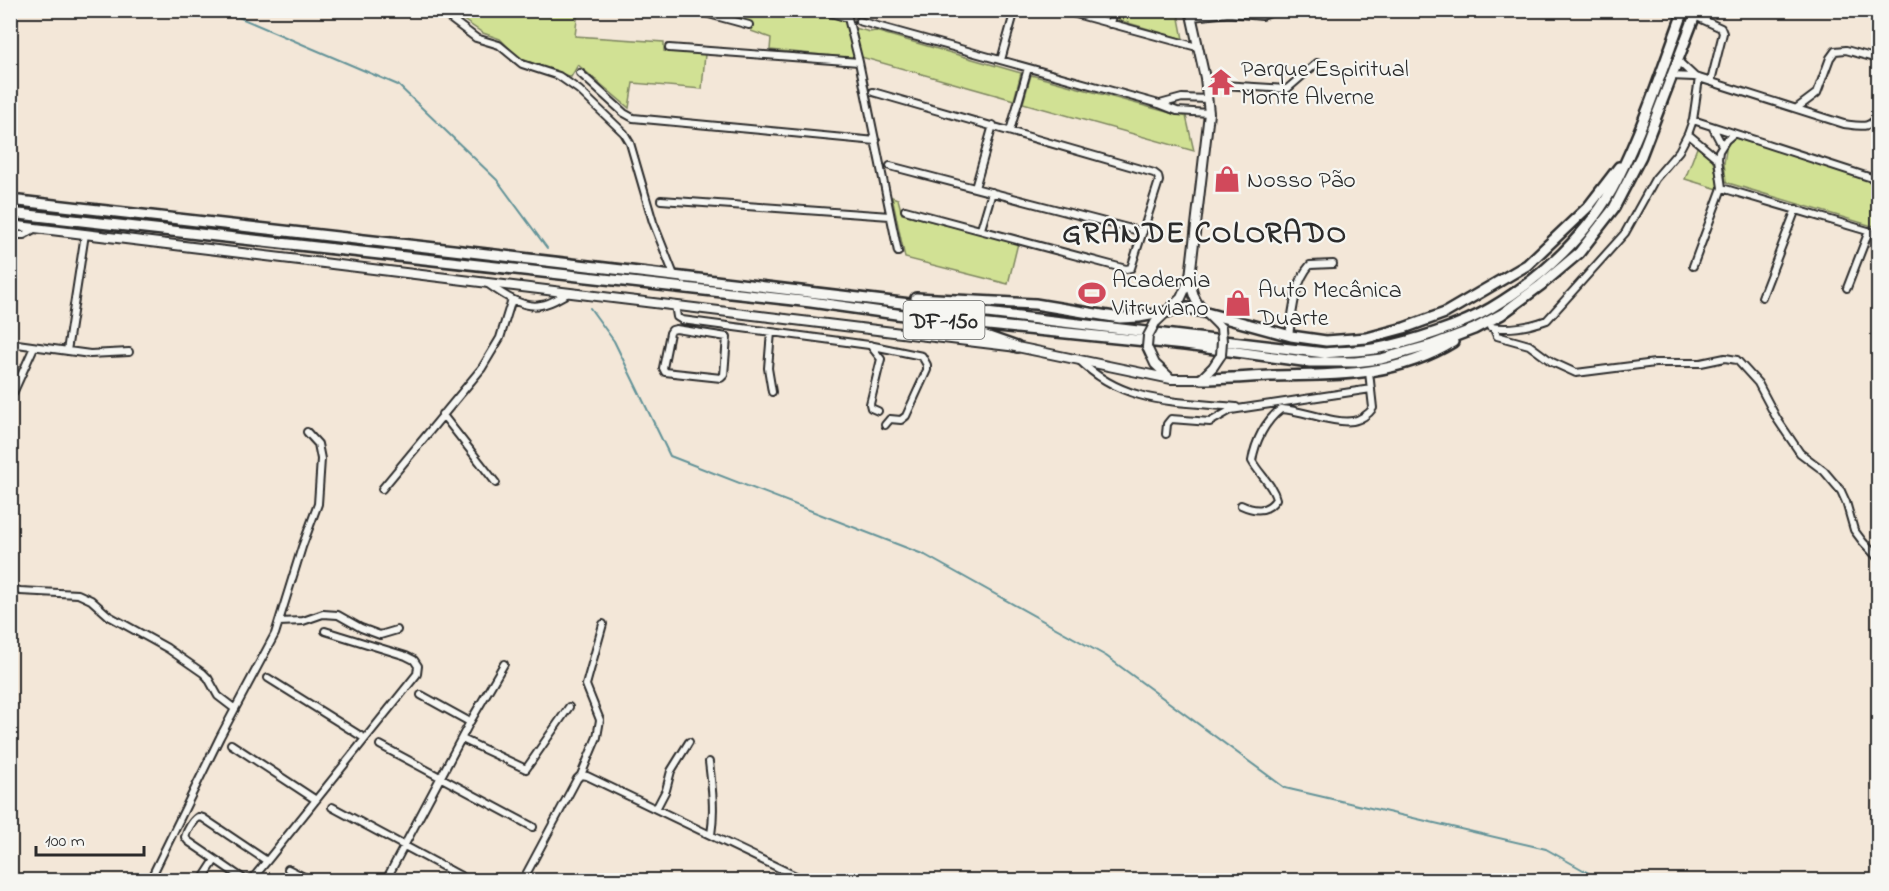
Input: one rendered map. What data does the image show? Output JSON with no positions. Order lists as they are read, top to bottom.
{
  "streets": {
    "main road": ["DF-150"]
  },
  "districts": ["GRANDE COLORADO"],
  "places": {
    "temple": ["Parque Espiritual Monte Alverne"],
    "shop": ["Nosso Pão", "Auto Mecânica Duarte"],
    "sports": ["Academia Vitruviano"]
  },
  "scale_bar": "100 m"
}
